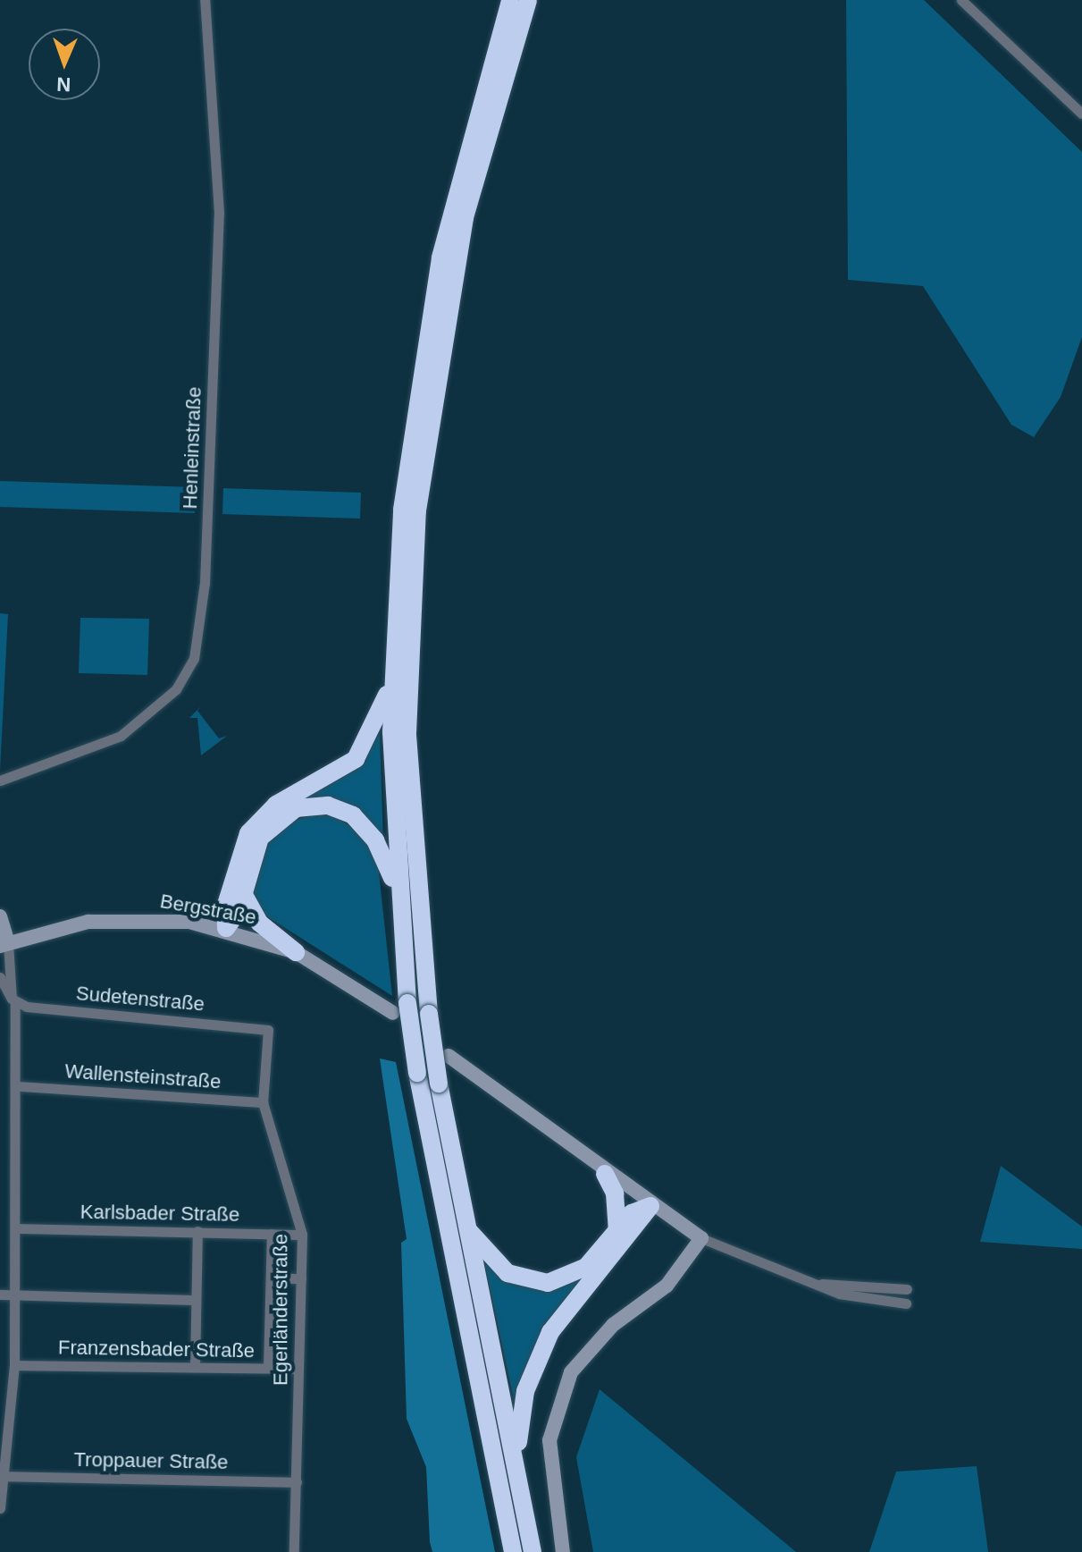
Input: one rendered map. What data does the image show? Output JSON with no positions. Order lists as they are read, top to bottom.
{
  "streets": {
    "street": [
      "Henleinstraße",
      "Bergstraße",
      "Sudetenstraße",
      "Wallensteinstraße",
      "Karlsbader Straße",
      "Egerländerstraße",
      "Franzensbader Straße",
      "Troppauer Straße"
    ]
  },
  "crossings": [
    ["Sudetenstraße", "Egerländerstraße"],
    ["Wallensteinstraße", "Egerländerstraße"],
    ["Karlsbader Straße", "Egerländerstraße"],
    ["Egerländerstraße", "Franzensbader Straße"],
    ["Egerländerstraße", "Troppauer Straße"]
  ],
  "north": "bottom"
}
